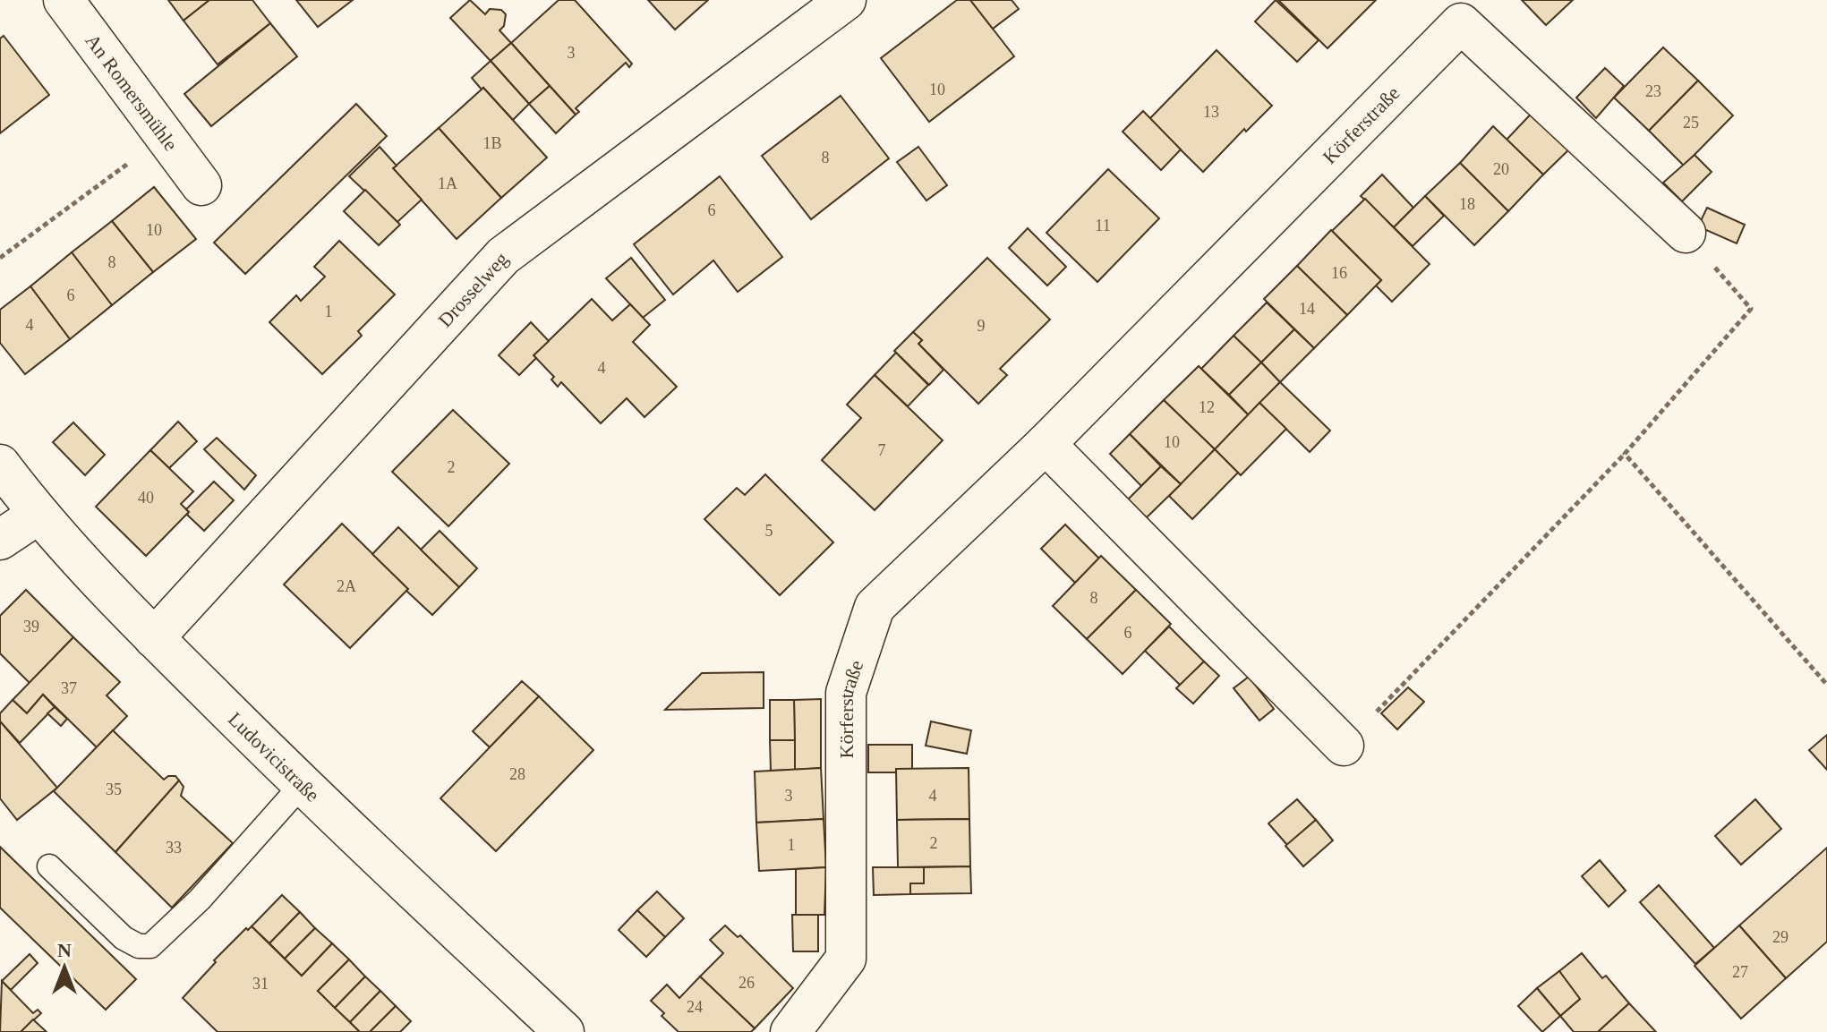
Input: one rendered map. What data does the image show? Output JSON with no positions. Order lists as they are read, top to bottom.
{
  "streets": {
    "street": [
      "An Romersmühle",
      "Körferstraße",
      "Drosselweg",
      "Ludovicistraße"
    ]
  },
  "crossings": [
    ["Drosselweg", "Ludovicistraße"]
  ],
  "house_numbers": [
    "3",
    "10",
    "23",
    "13",
    "25",
    "1B",
    "8",
    "20",
    "1A",
    "18",
    "6",
    "11",
    "10",
    "8",
    "16",
    "6",
    "14",
    "1",
    "4",
    "9",
    "4",
    "12",
    "10",
    "7",
    "2",
    "40",
    "5",
    "2A",
    "8",
    "39",
    "6",
    "37",
    "28",
    "35",
    "3",
    "4",
    "2",
    "1",
    "33",
    "29",
    "27",
    "26",
    "31",
    "24"
  ],
  "north": "top"
}
